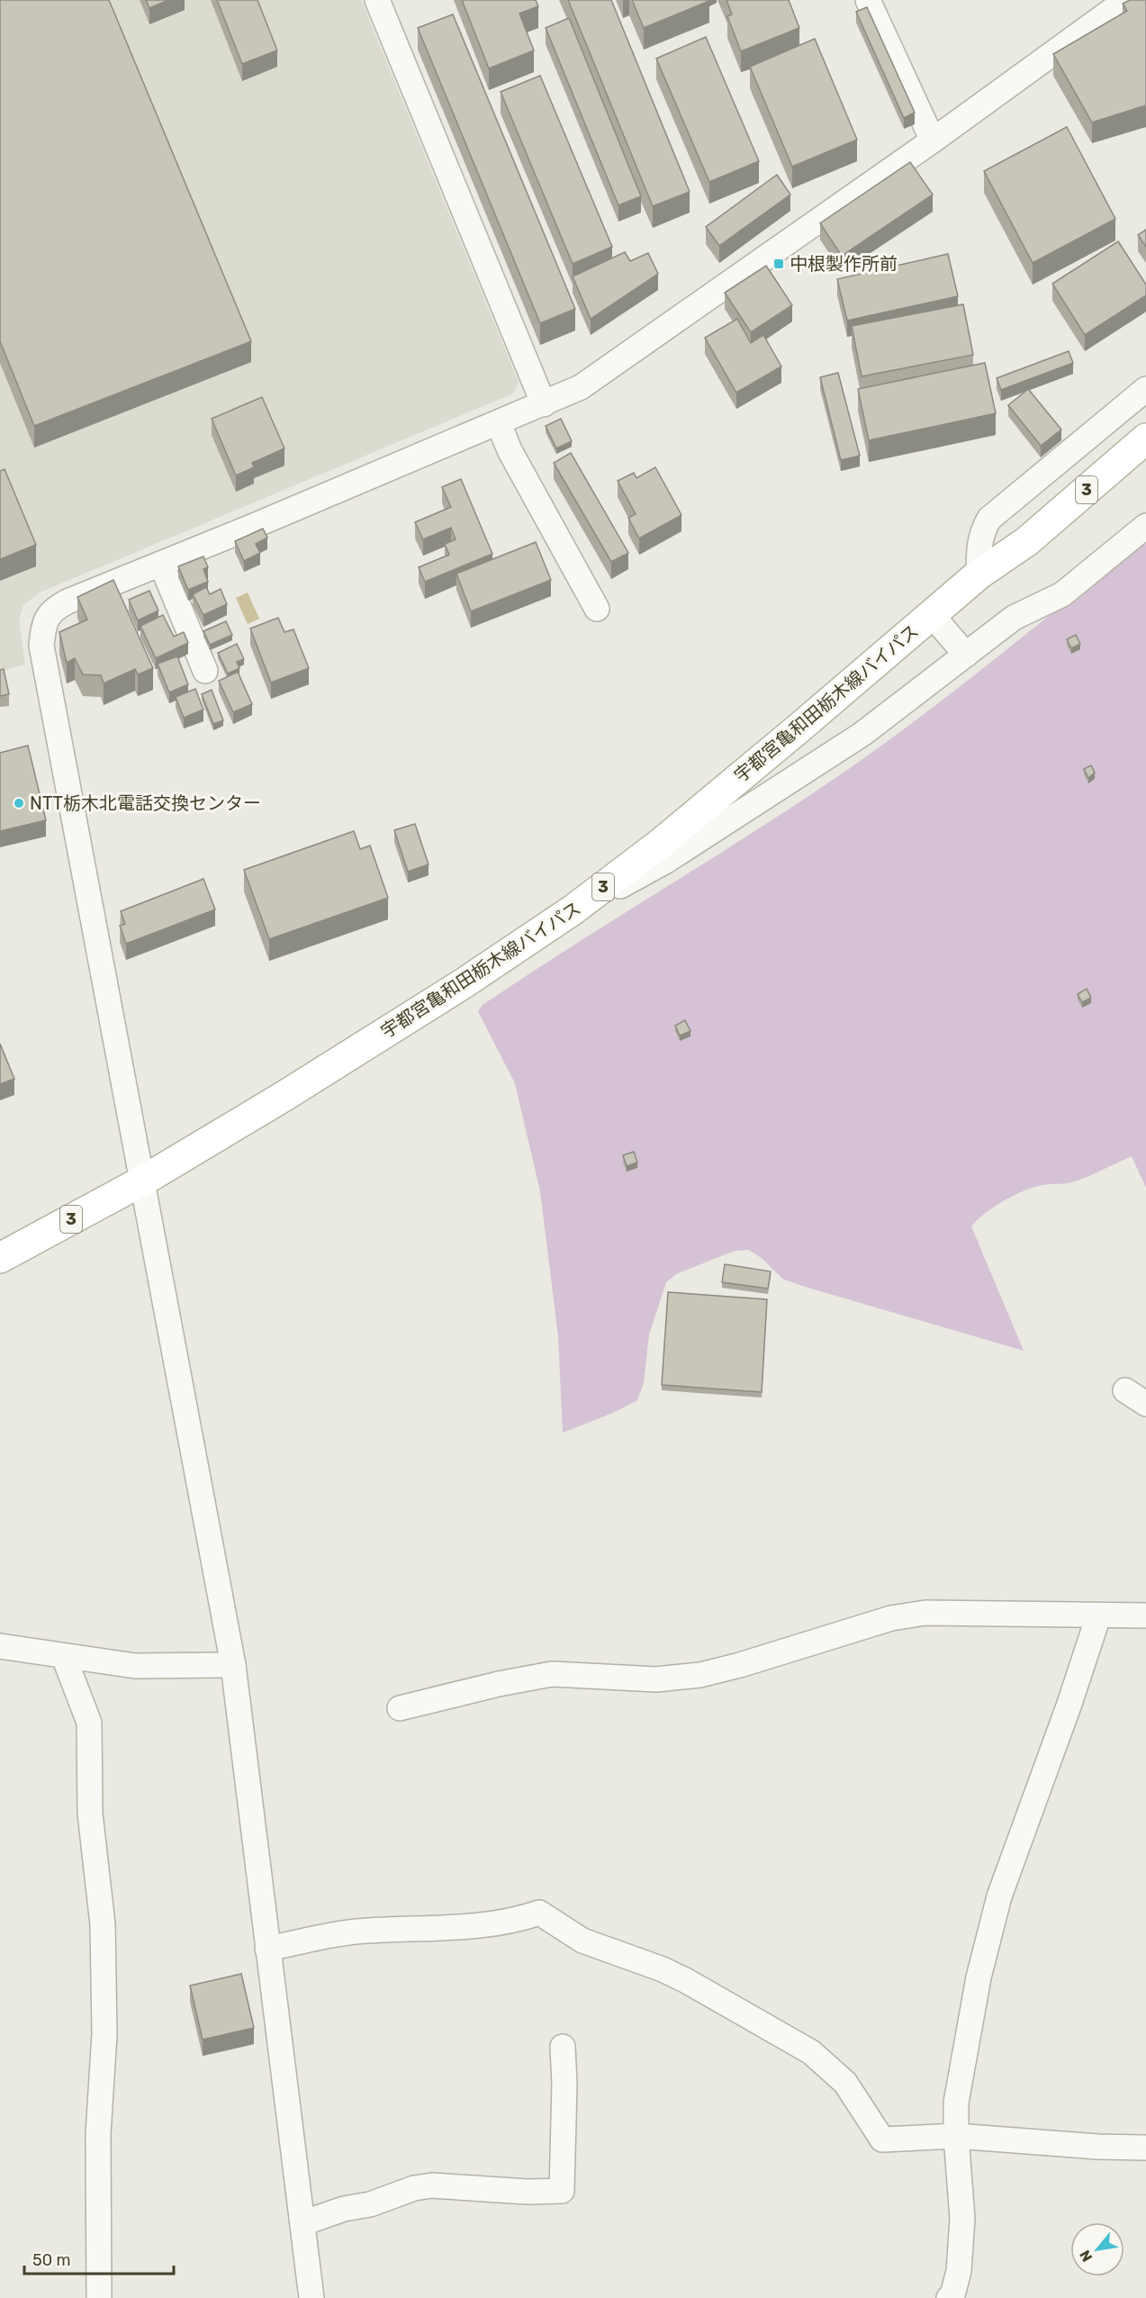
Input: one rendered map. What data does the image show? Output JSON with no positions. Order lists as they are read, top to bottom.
{
  "streets": {
    "main road": ["3", "宇都宮亀和田栃木線バイパス"]
  },
  "places": {
    "transit": ["中根製作所前"],
    "other": ["NTT栃木北電話交換センター"]
  },
  "scale_bar": "50 m",
  "north": "bottom left"
}
